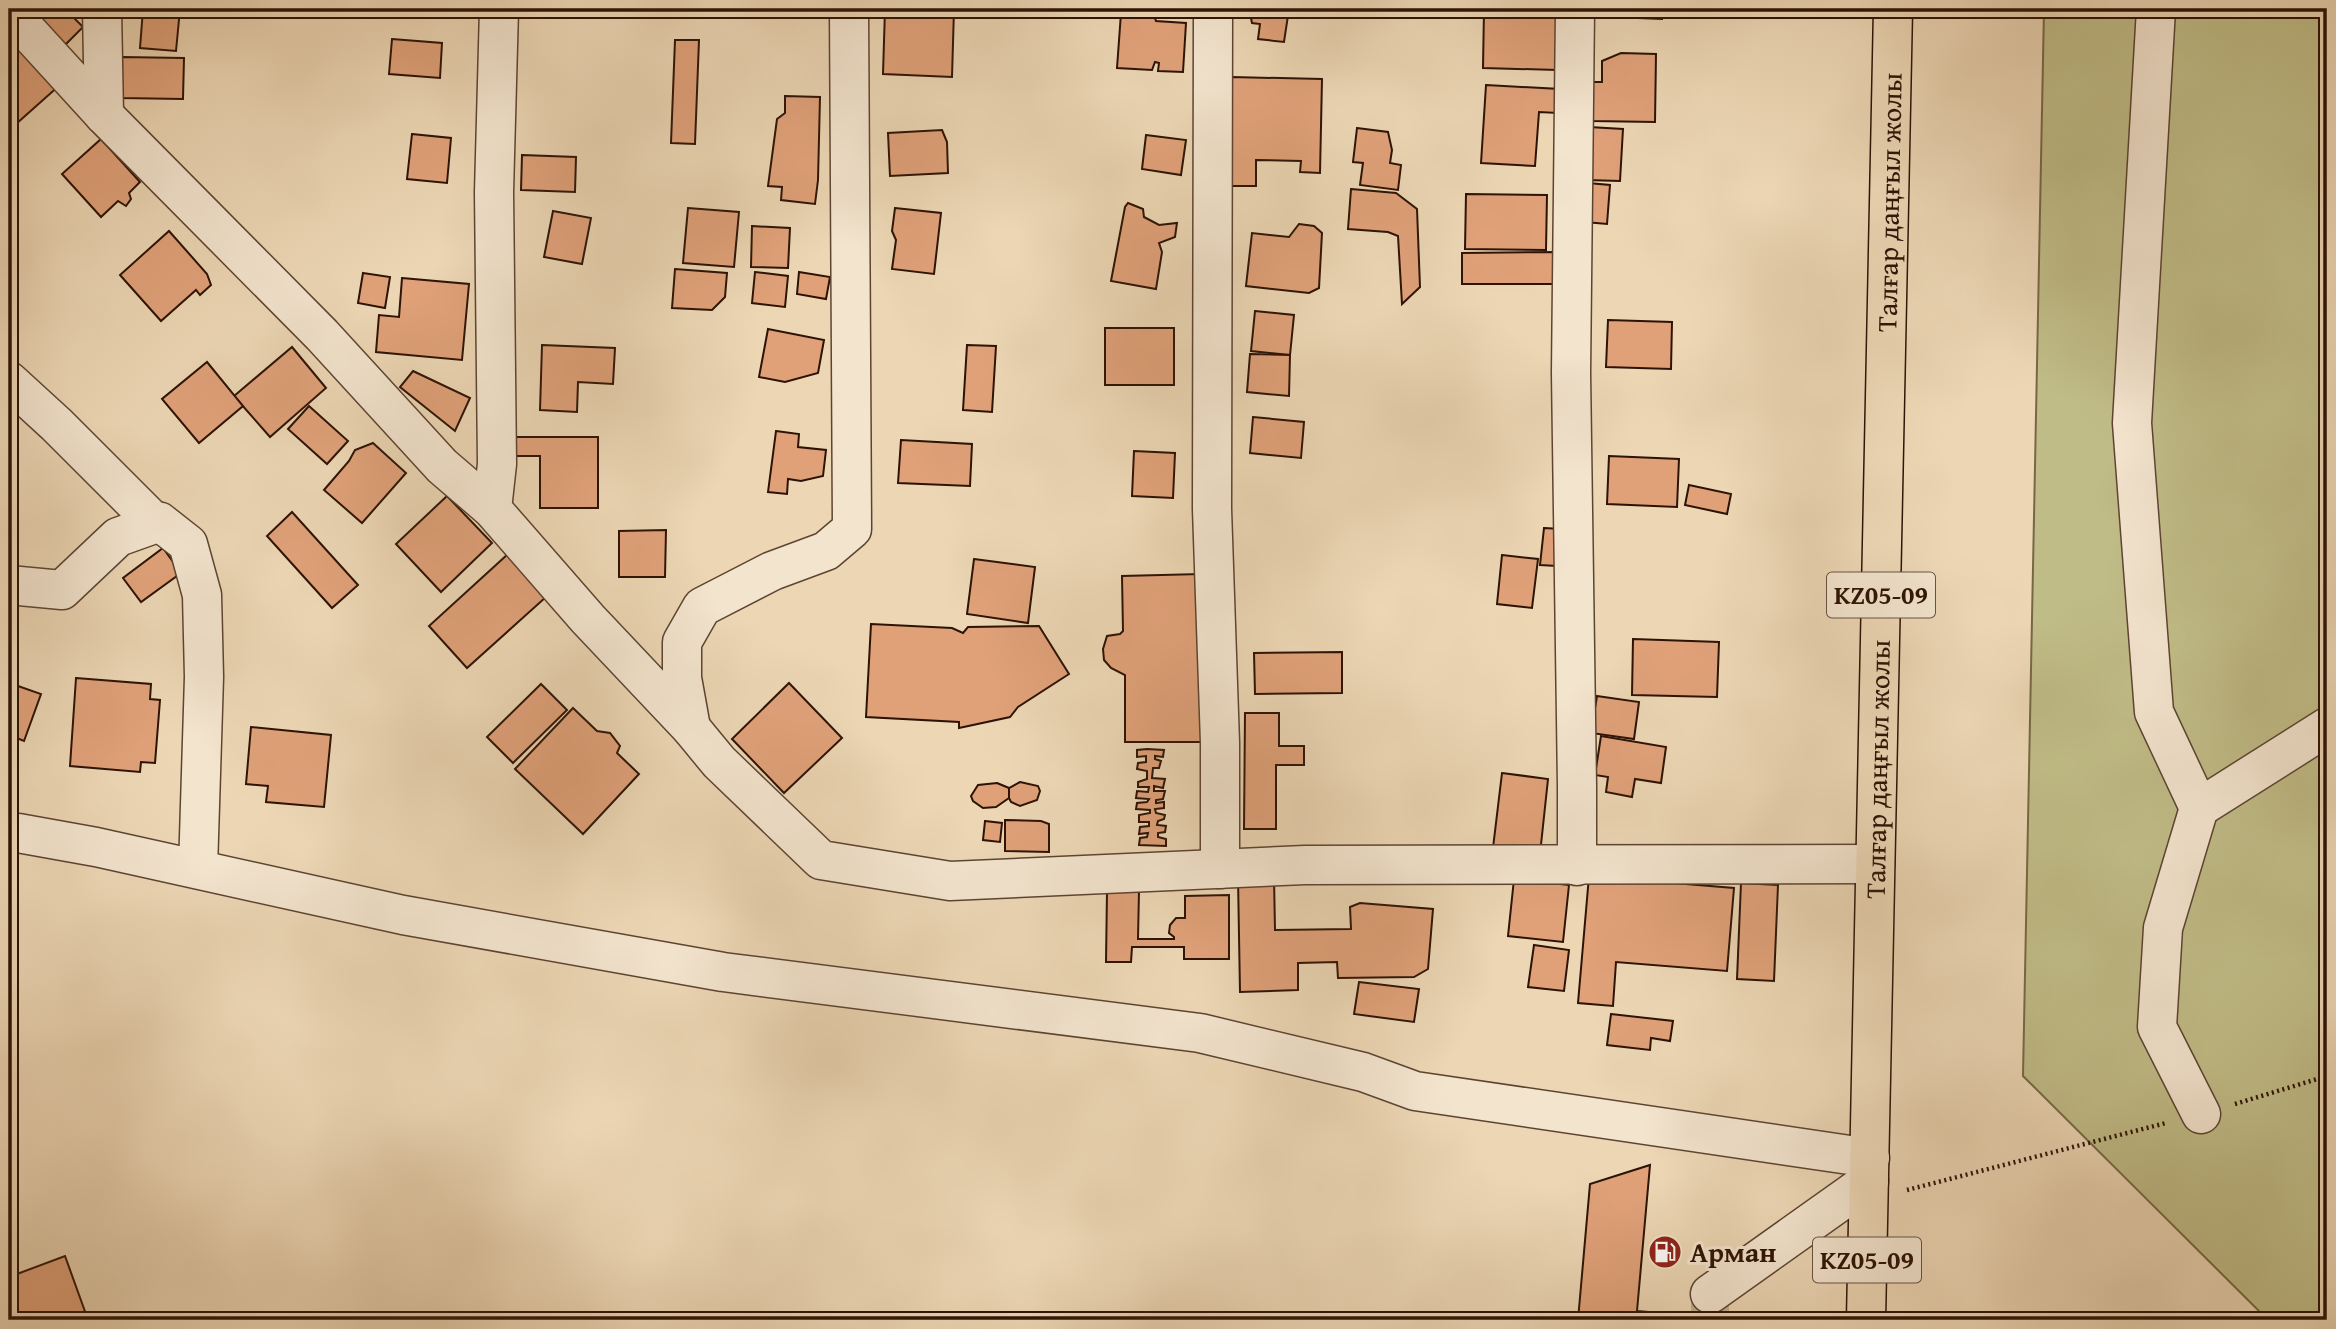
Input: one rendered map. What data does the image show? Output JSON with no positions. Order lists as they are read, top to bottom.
{
  "streets": {
    "main road": ["Талғар даңғыл жолы", "KZ05-09"]
  },
  "places": {
    "fuel station": ["Арман"]
  }
}
